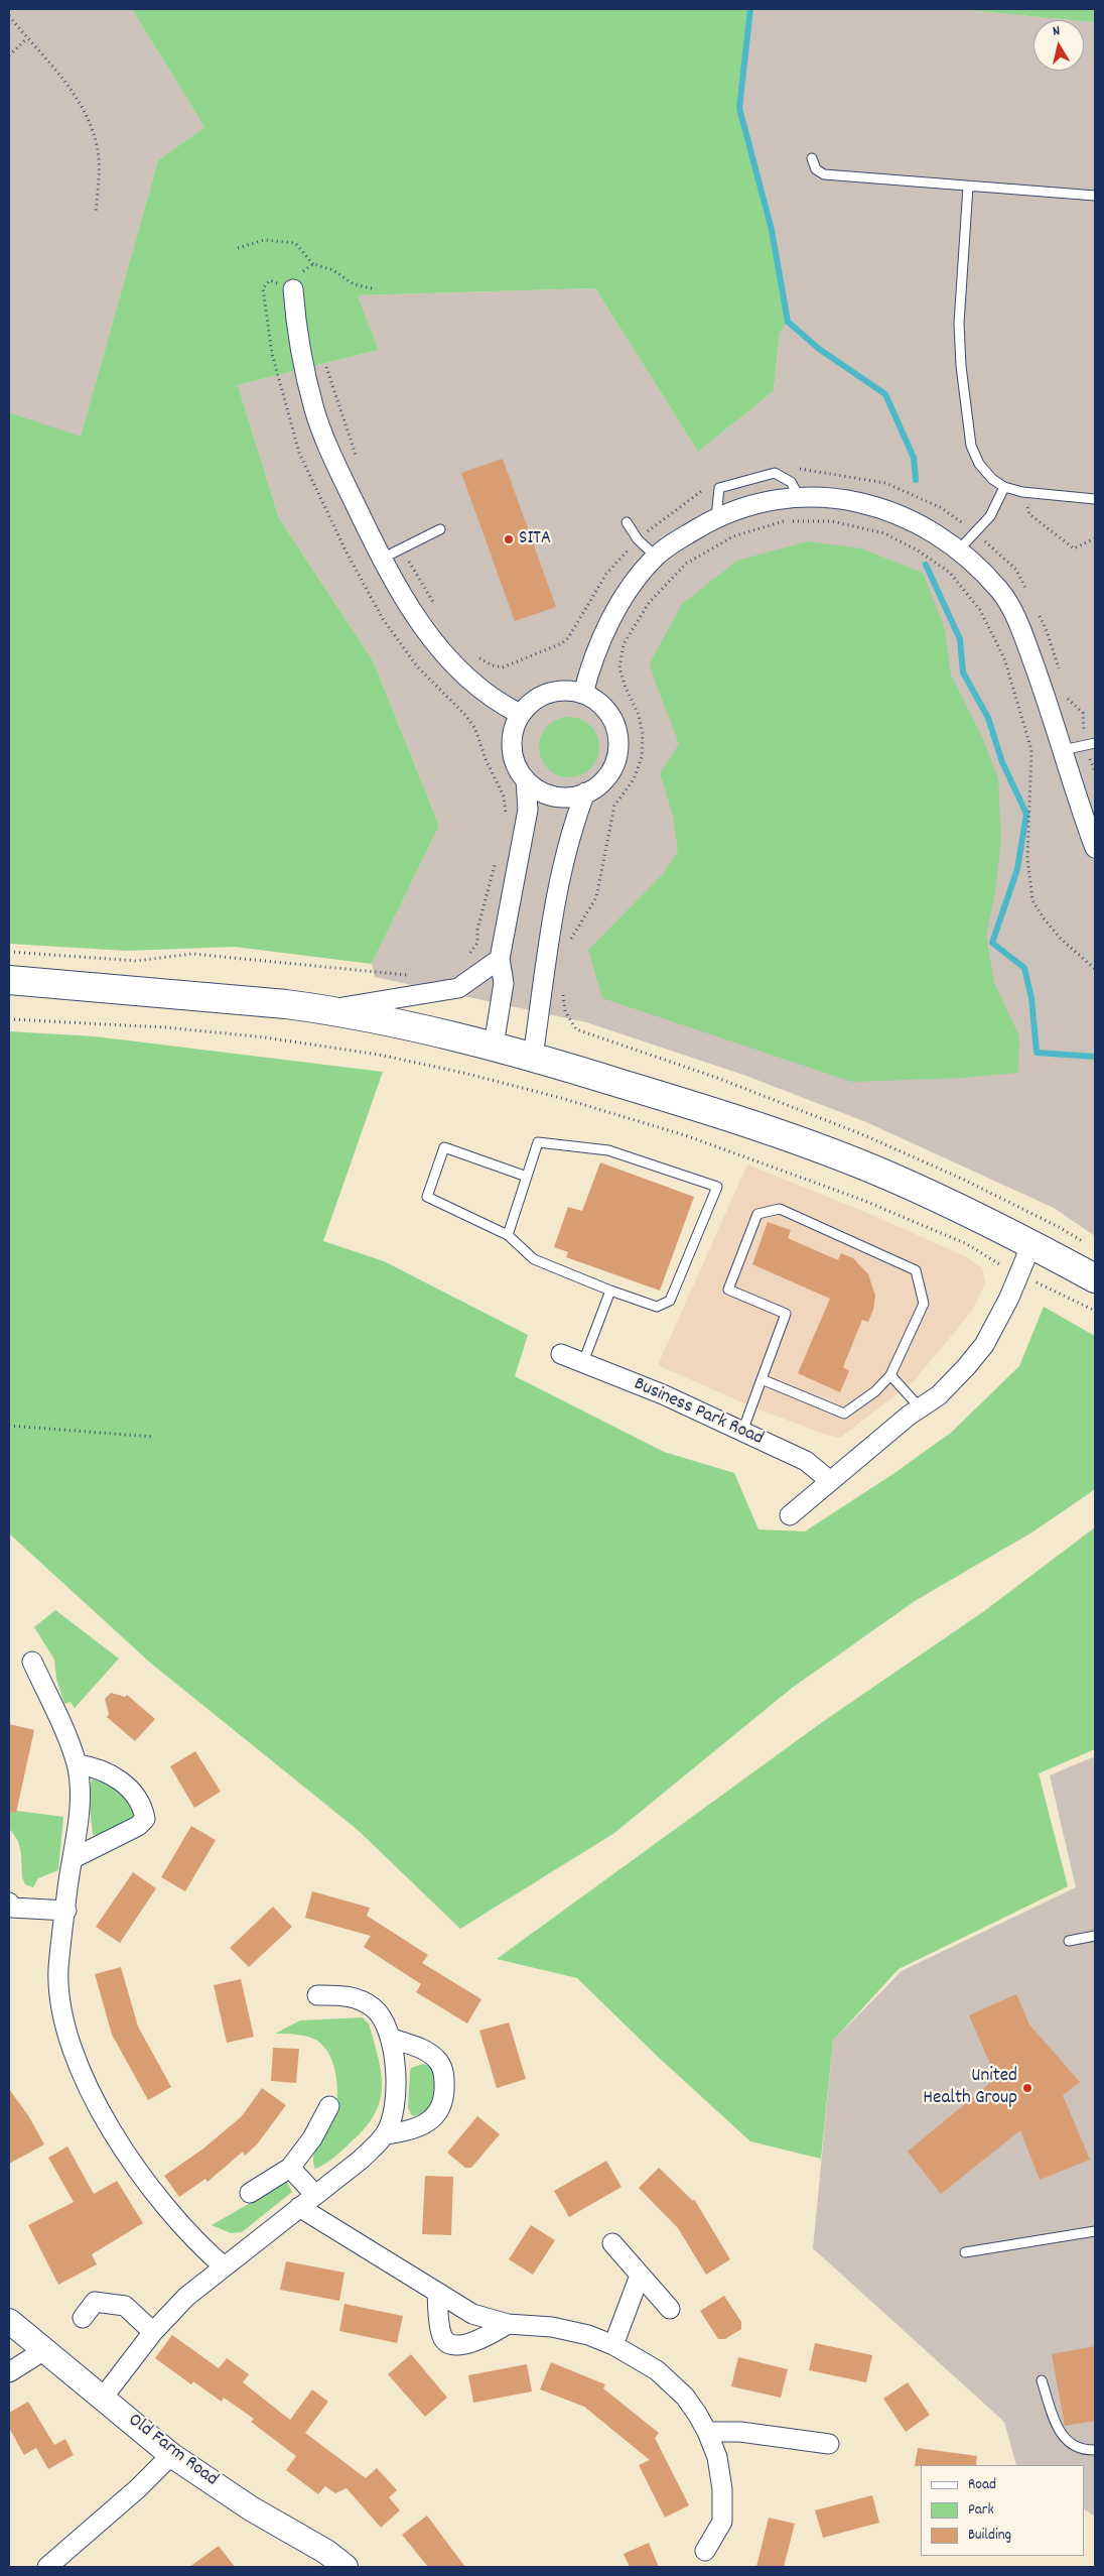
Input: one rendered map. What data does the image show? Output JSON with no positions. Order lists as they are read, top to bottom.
{
  "streets": {
    "street": ["Business Park Road", "Old Farm Road"]
  },
  "places": ["SITA", "United Health Group"],
  "legend": ["Road", "Park", "Building"],
  "north": "top"
}
